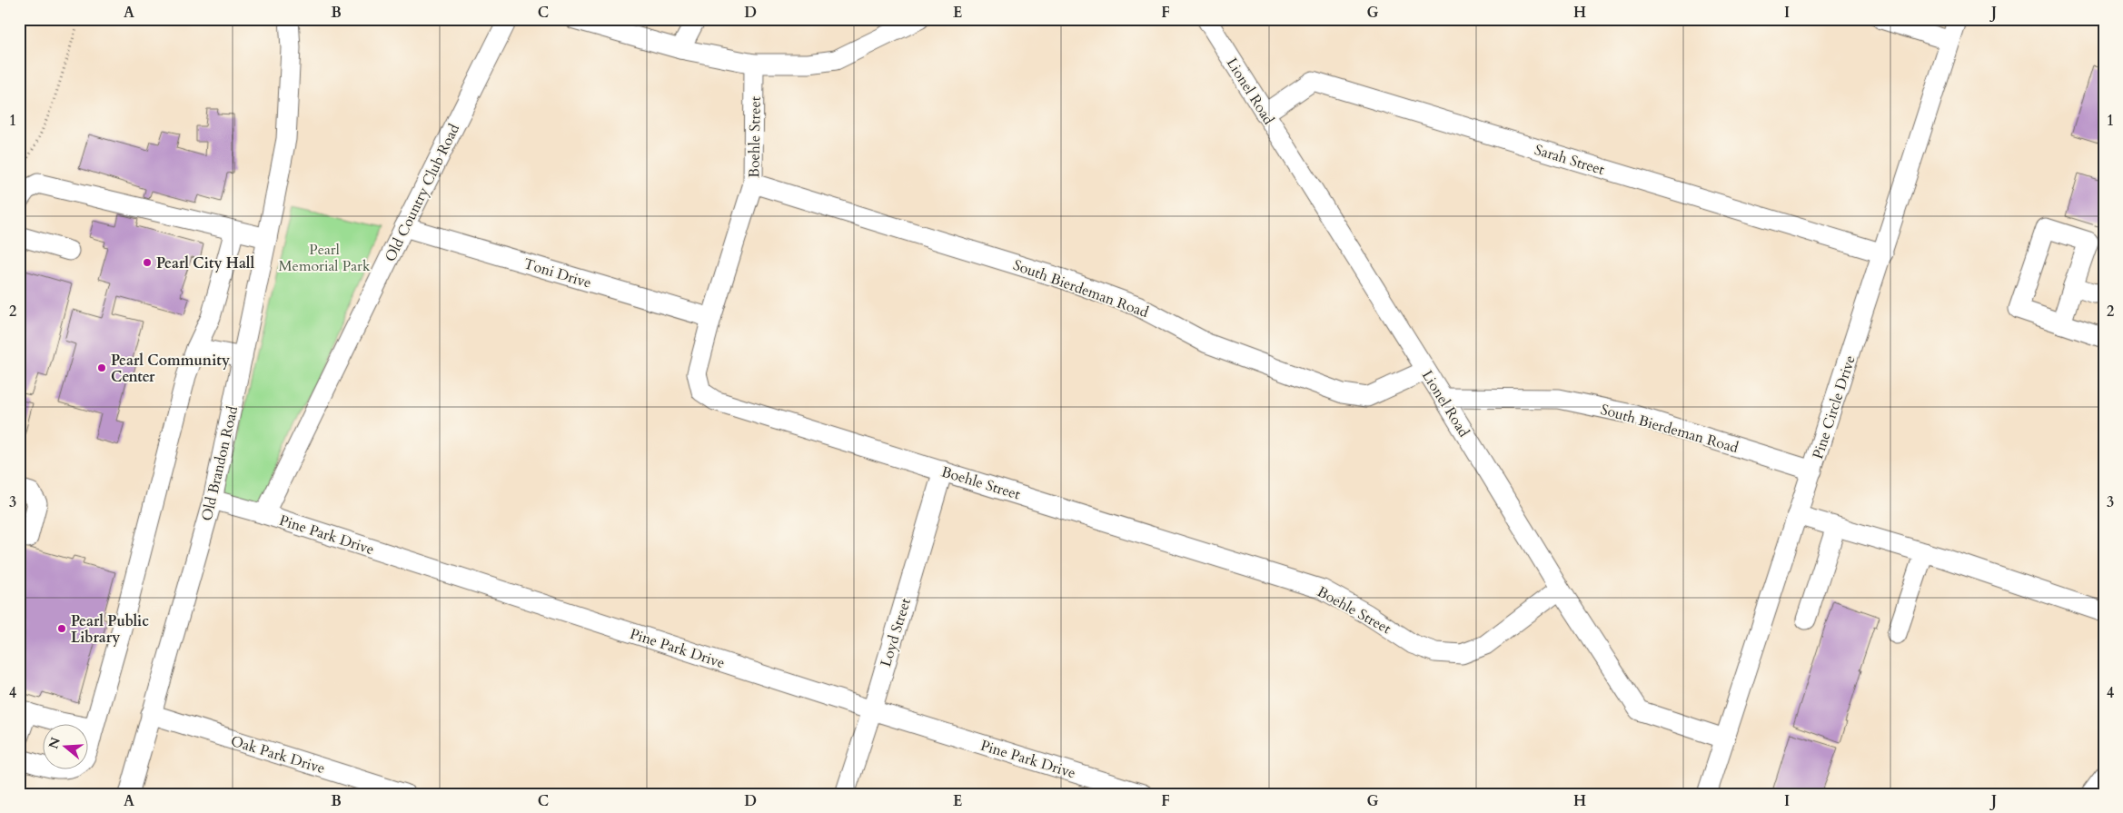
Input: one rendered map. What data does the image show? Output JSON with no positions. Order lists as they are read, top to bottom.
{
  "streets": {
    "street": [
      "Lionel Road",
      "Boehle Street",
      "Sarah Street",
      "Old Country Club Road",
      "Toni Drive",
      "South Bierdeman Road",
      "Pine Circle Drive",
      "Old Brandon Road",
      "Pine Park Drive",
      "Loyd Street",
      "Oak Park Drive"
    ]
  },
  "crossings": [
    ["Lionel Road", "Boehle Street"],
    ["Lionel Road", "Sarah Street"],
    ["Lionel Road", "South Bierdeman Road"],
    ["Lionel Road", "Pine Circle Drive"],
    ["Boehle Street", "Toni Drive"],
    ["Boehle Street", "South Bierdeman Road"],
    ["Boehle Street", "Loyd Street"],
    ["Sarah Street", "Pine Circle Drive"],
    ["Old Country Club Road", "Toni Drive"],
    ["Old Country Club Road", "Pine Park Drive"],
    ["South Bierdeman Road", "Pine Circle Drive"],
    ["Old Brandon Road", "Pine Park Drive"],
    ["Old Brandon Road", "Oak Park Drive"],
    ["Pine Park Drive", "Loyd Street"]
  ],
  "parks": ["Pearl Memorial Park"],
  "places": ["Pearl City Hall", "Pearl Community Center", "Pearl Public Library"],
  "north": "left",
  "grid": {
    "columns": [
      "A",
      "B",
      "C",
      "D",
      "E",
      "F",
      "G",
      "H",
      "I",
      "J"
    ],
    "rows": [
      "1",
      "2",
      "3",
      "4"
    ]
  }
}
